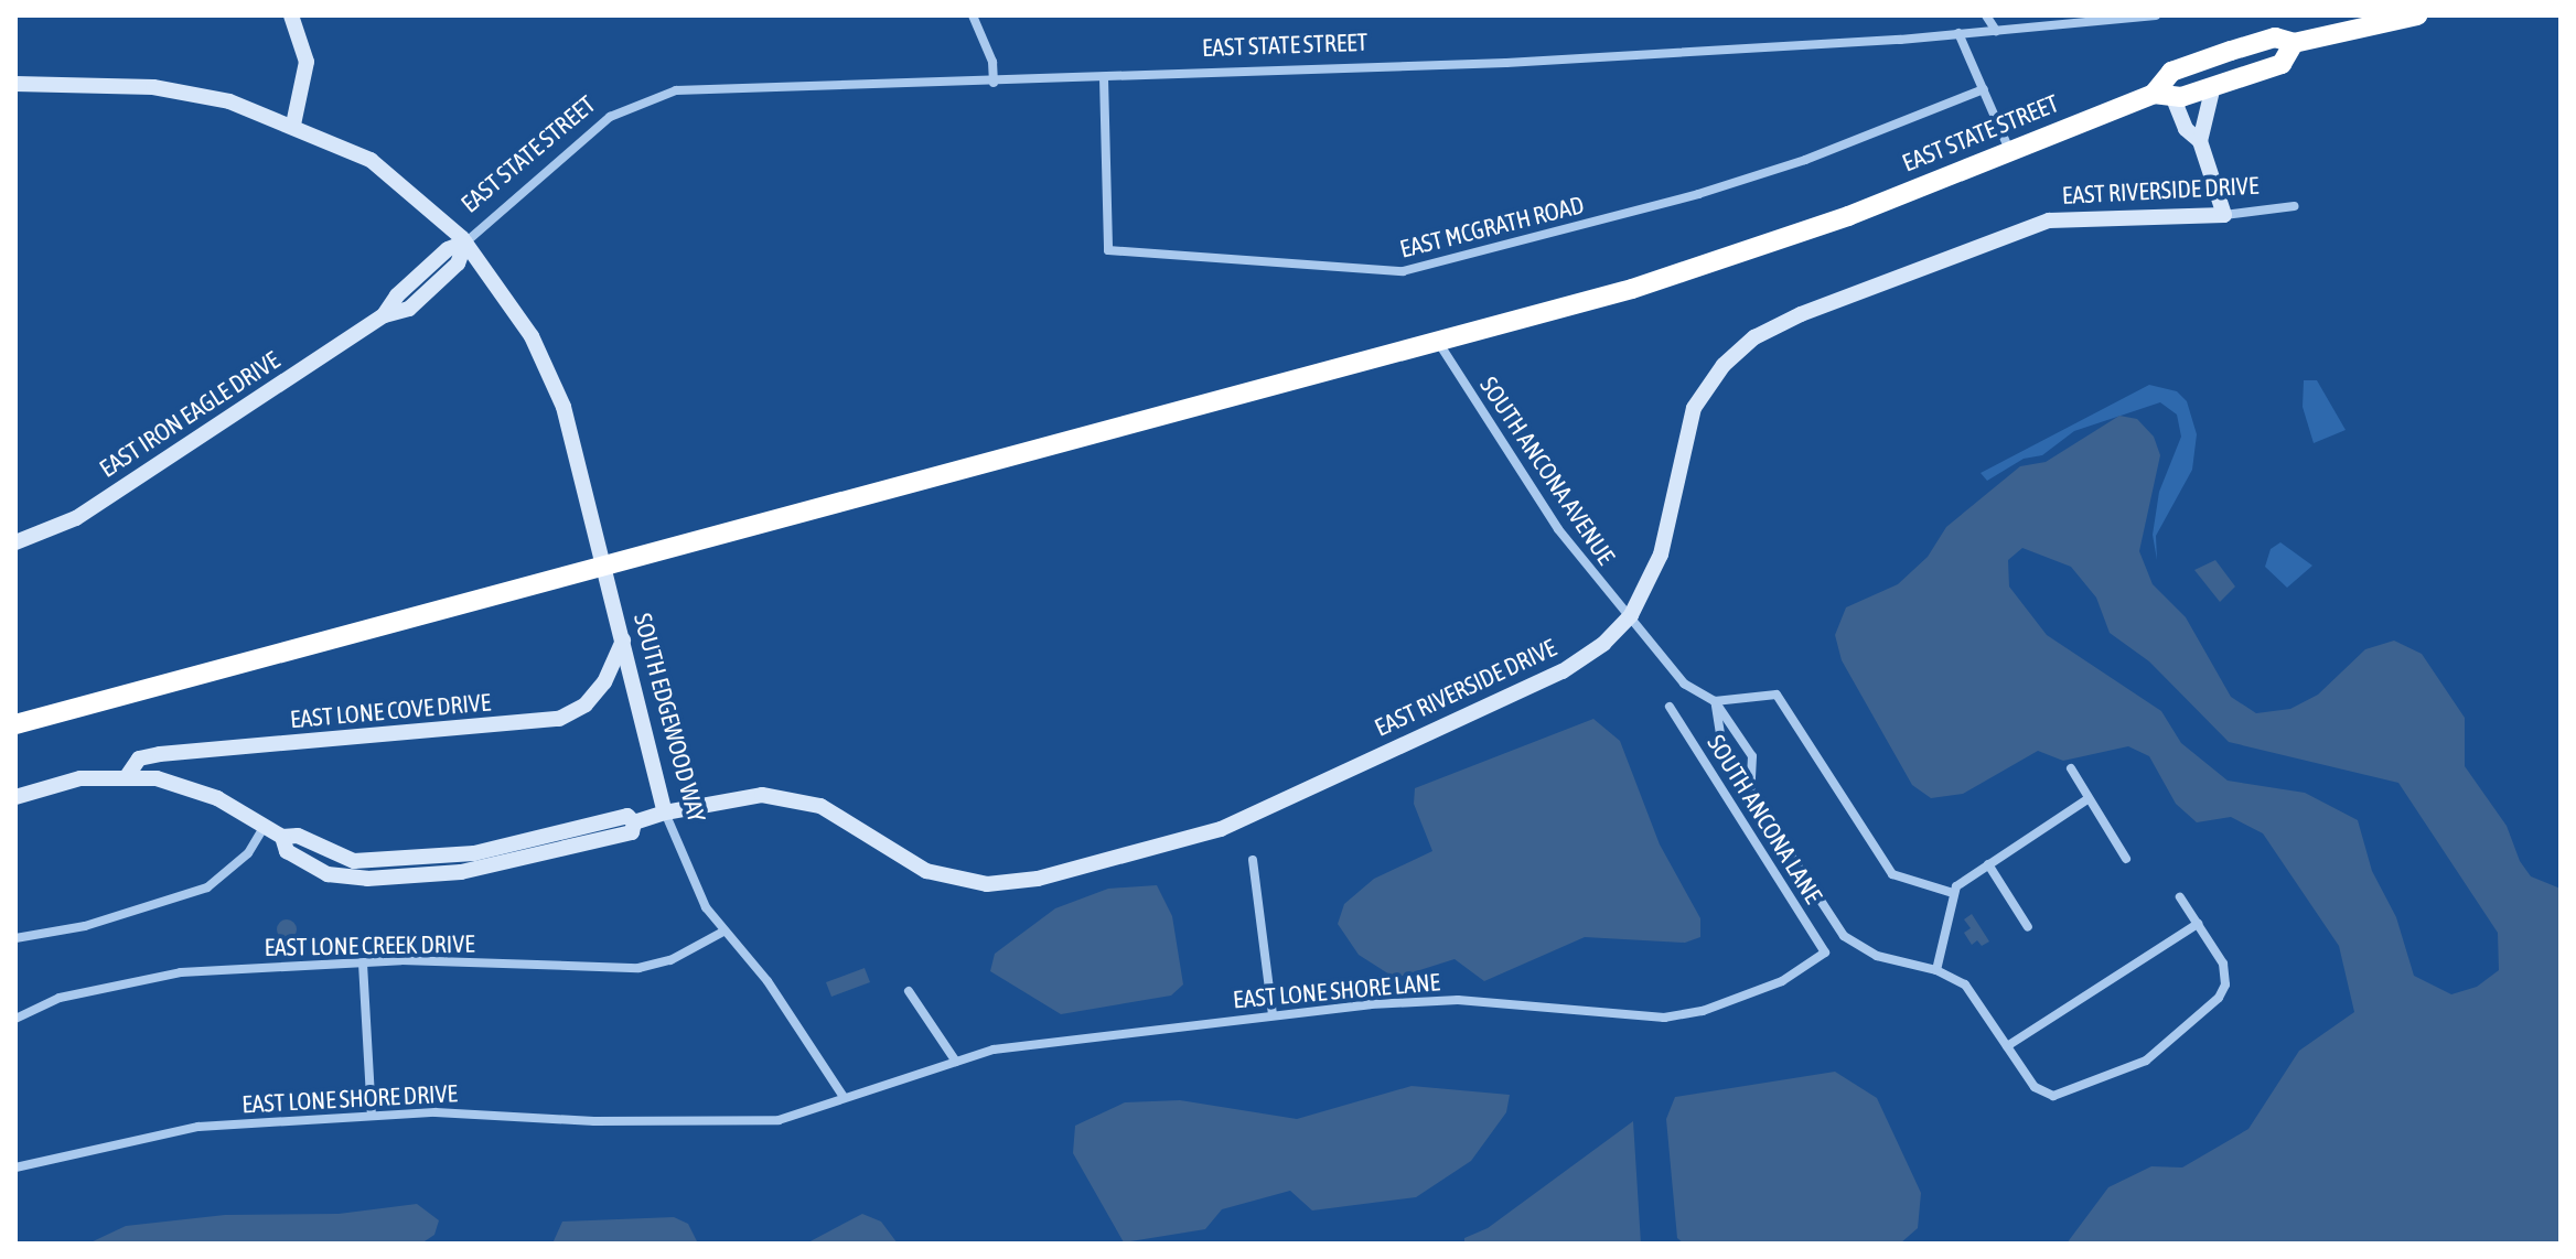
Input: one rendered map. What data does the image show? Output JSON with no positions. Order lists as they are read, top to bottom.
{
  "streets": {
    "highway": ["EAST STATE STREET"],
    "street": [
      "EAST RIVERSIDE DRIVE",
      "EAST MCGRATH ROAD",
      "EAST IRON EAGLE DRIVE",
      "SOUTH ANCONA AVENUE",
      "EAST LONE COVE DRIVE",
      "SOUTH EDGEWOOD WAY",
      "SOUTH ANCONA LANE",
      "EAST LONE CREEK DRIVE",
      "EAST LONE SHORE LANE",
      "EAST LONE SHORE DRIVE"
    ]
  },
  "crossings": [
    ["EAST STATE STREET", "EAST MCGRATH ROAD"],
    ["EAST STATE STREET", "EAST IRON EAGLE DRIVE"],
    ["EAST STATE STREET", "SOUTH ANCONA AVENUE"],
    ["EAST STATE STREET", "SOUTH EDGEWOOD WAY"],
    ["EAST RIVERSIDE DRIVE", "SOUTH ANCONA AVENUE"],
    ["EAST RIVERSIDE DRIVE", "EAST LONE COVE DRIVE"],
    ["EAST RIVERSIDE DRIVE", "SOUTH EDGEWOOD WAY"],
    ["EAST IRON EAGLE DRIVE", "SOUTH EDGEWOOD WAY"],
    ["EAST LONE COVE DRIVE", "SOUTH EDGEWOOD WAY"],
    ["SOUTH EDGEWOOD WAY", "EAST LONE CREEK DRIVE"],
    ["SOUTH EDGEWOOD WAY", "EAST LONE SHORE LANE"],
    ["SOUTH EDGEWOOD WAY", "EAST LONE SHORE DRIVE"],
    ["SOUTH ANCONA LANE", "EAST LONE SHORE LANE"],
    ["EAST LONE SHORE LANE", "EAST LONE SHORE DRIVE"]
  ]
}
